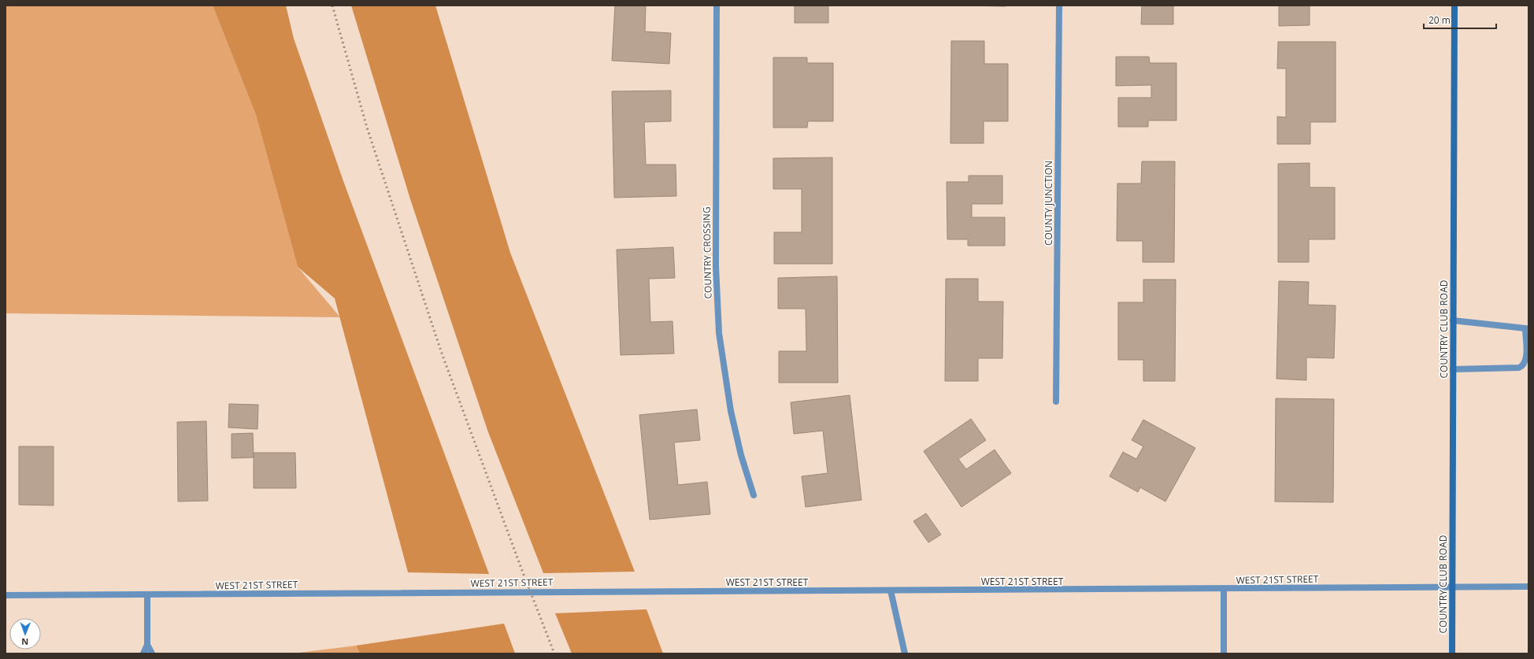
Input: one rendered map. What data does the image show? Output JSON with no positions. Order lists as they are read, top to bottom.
{
  "streets": {
    "main road": ["COUNTRY CLUB ROAD"],
    "street": ["COUNTY JUNCTION", "COUNTRY CROSSING", "WEST 21ST STREET"]
  },
  "crossings": [
    ["COUNTRY CLUB ROAD", "WEST 21ST STREET"]
  ],
  "scale_bar": "20 m",
  "north": "bottom"
}
